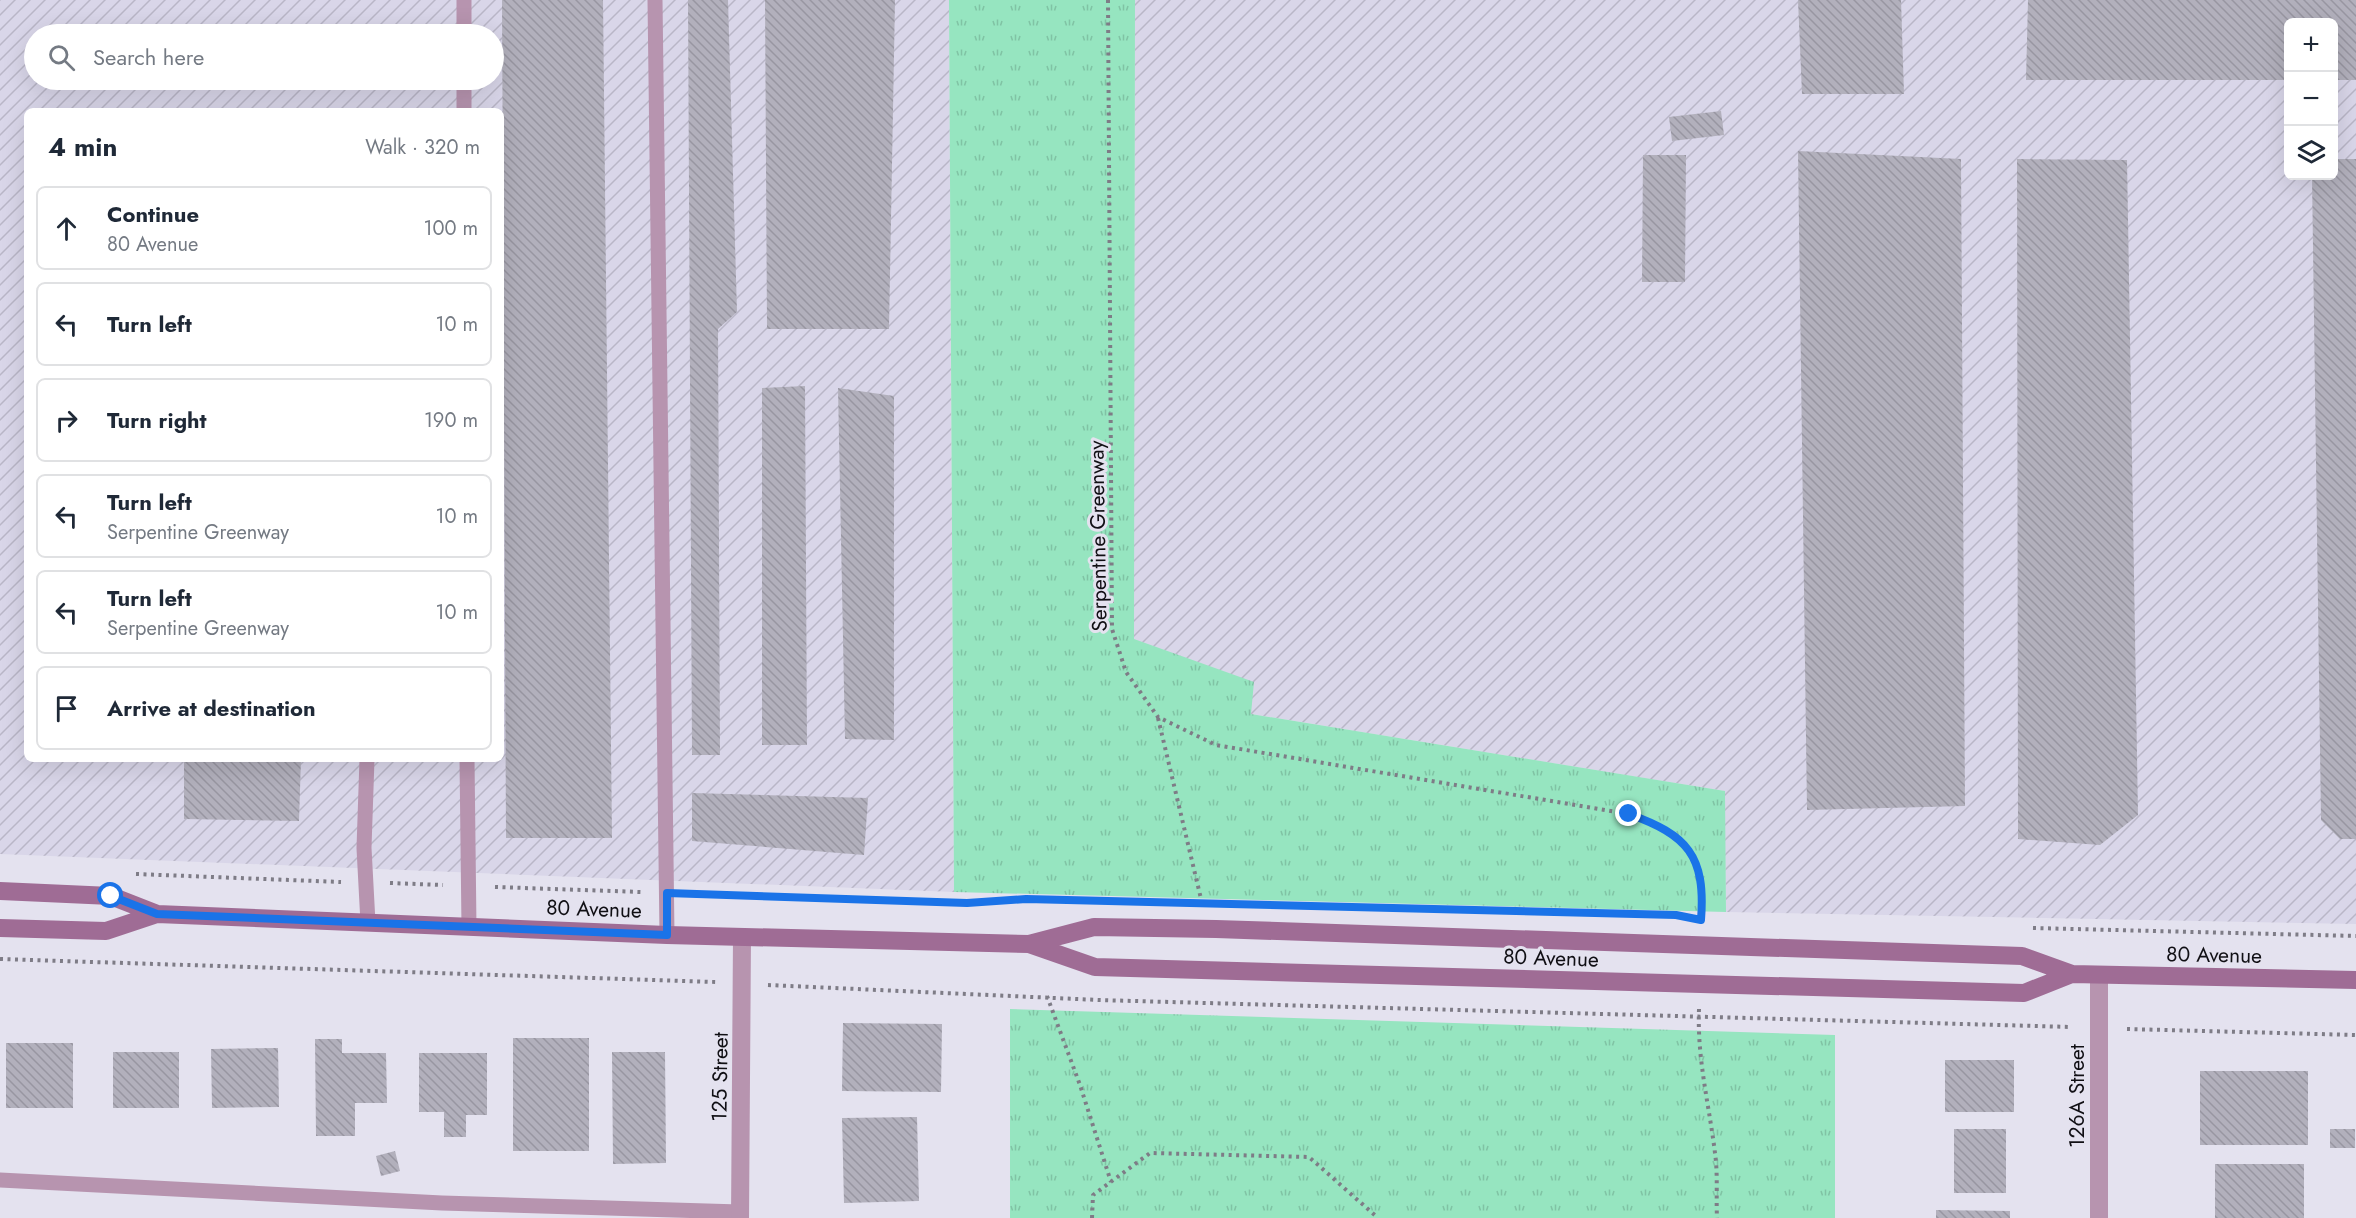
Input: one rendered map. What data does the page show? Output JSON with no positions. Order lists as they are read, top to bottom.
{
  "streets": {
    "main road": ["80 Avenue"],
    "street": ["125 Street", "126A Street"],
    "path": ["Serpentine Greenway"]
  },
  "crossings": [
    ["80 Avenue", "125 Street"],
    ["80 Avenue", "126A Street"]
  ],
  "page": {
    "map_buttons": ["+", "−"],
    "search": "Search here",
    "heading": ["4 min", "Walk · 320 m"],
    "list": [
      ["Continue", "80 Avenue", "100 m"],
      ["Turn left", "10 m"],
      ["Turn right", "190 m"],
      ["Turn left", "Serpentine Greenway", "10 m"],
      ["Turn left", "Serpentine Greenway", "10 m"],
      "Arrive at destination"
    ]
  }
}
